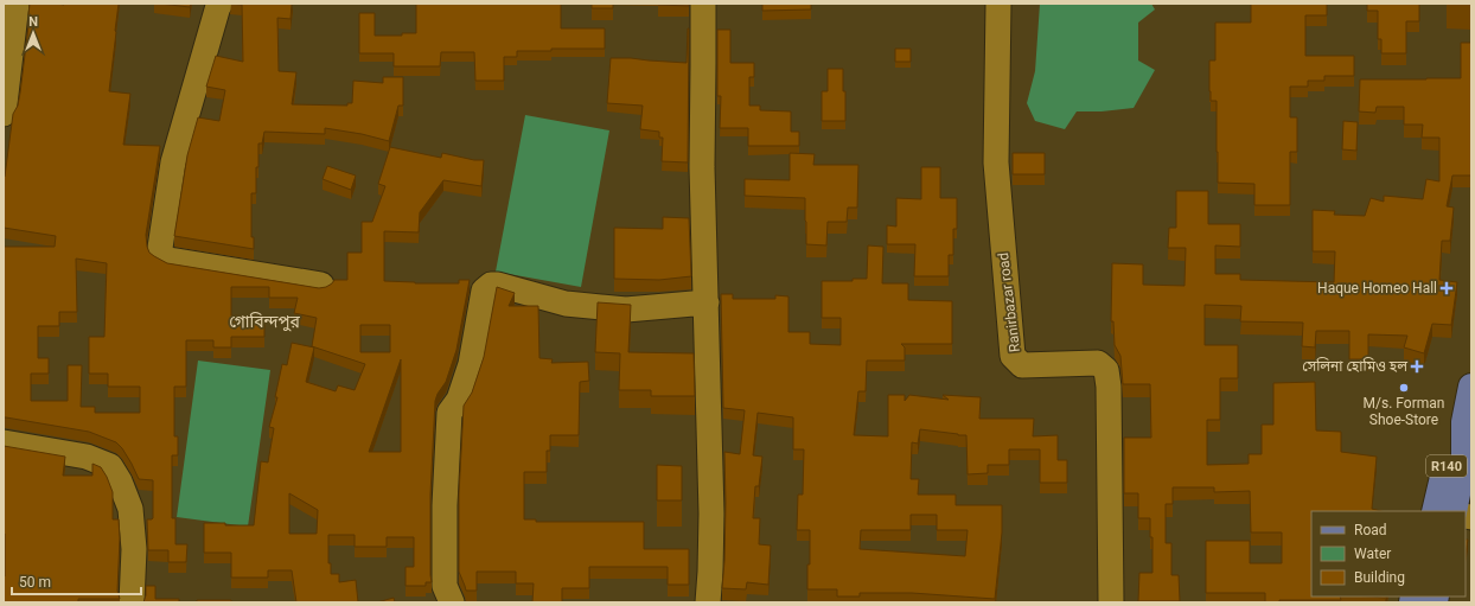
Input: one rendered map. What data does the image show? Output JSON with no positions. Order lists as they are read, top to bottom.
{
  "streets": {
    "main road": ["R140"],
    "street": ["Ranirbazar road"]
  },
  "districts": ["গোবিন্দপুর"],
  "places": {
    "health": ["Haque Homeo Hall", "সেলিনা হোমিও হল"],
    "other": ["M/s. Forman Shoe-Store"]
  },
  "legend": ["Road", "Water", "Building"],
  "scale_bar": "50 m",
  "north": "top"
}
